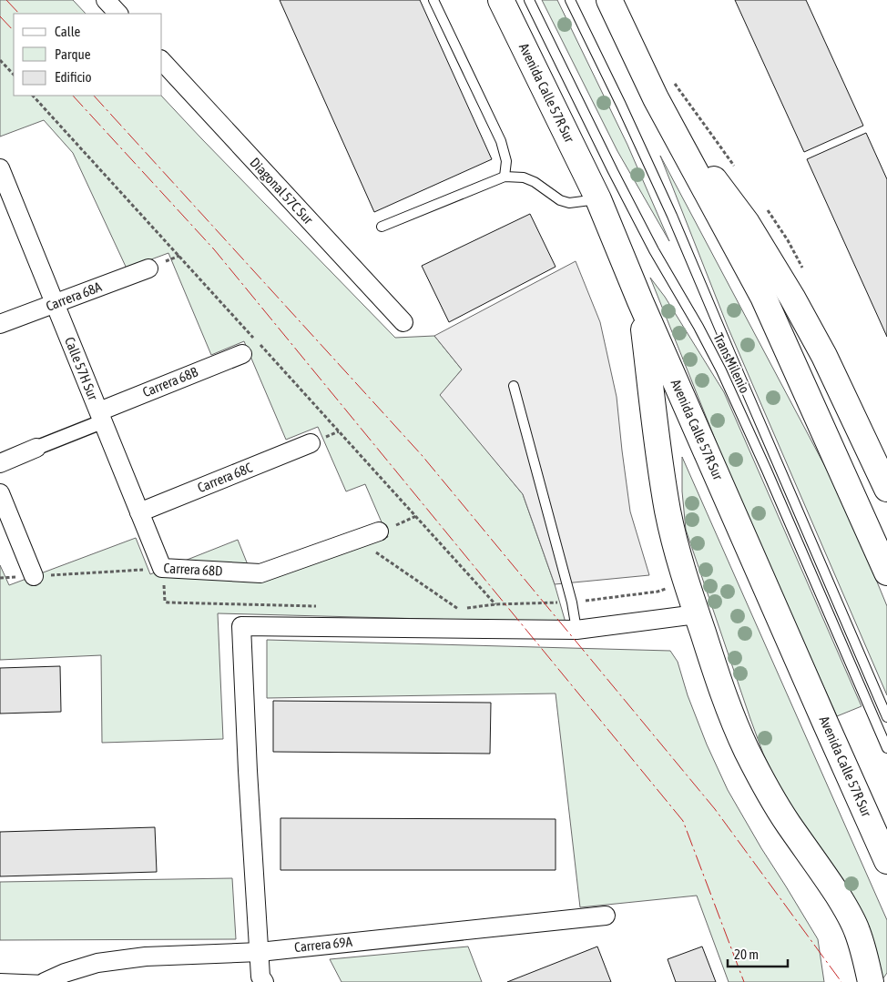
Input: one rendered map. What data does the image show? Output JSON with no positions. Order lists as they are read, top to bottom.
{
  "streets": {
    "highway": ["Avenida Calle 57R Sur"],
    "street": [
      "Diagonal 57C Sur",
      "Carrera 68A",
      "Calle 57H Sur",
      "Carrera 68B",
      "Carrera 68C",
      "Carrera 68D",
      "Carrera 69A"
    ],
    "lane": ["TransMilenio"]
  },
  "crossings": [
    ["Carrera 68A", "Calle 57H Sur"],
    ["Calle 57H Sur", "Carrera 68B"],
    ["Calle 57H Sur", "Carrera 68C"],
    ["Calle 57H Sur", "Carrera 68D"]
  ],
  "legend": ["Calle", "Parque", "Edificio"],
  "scale_bar": "20 m"
}
